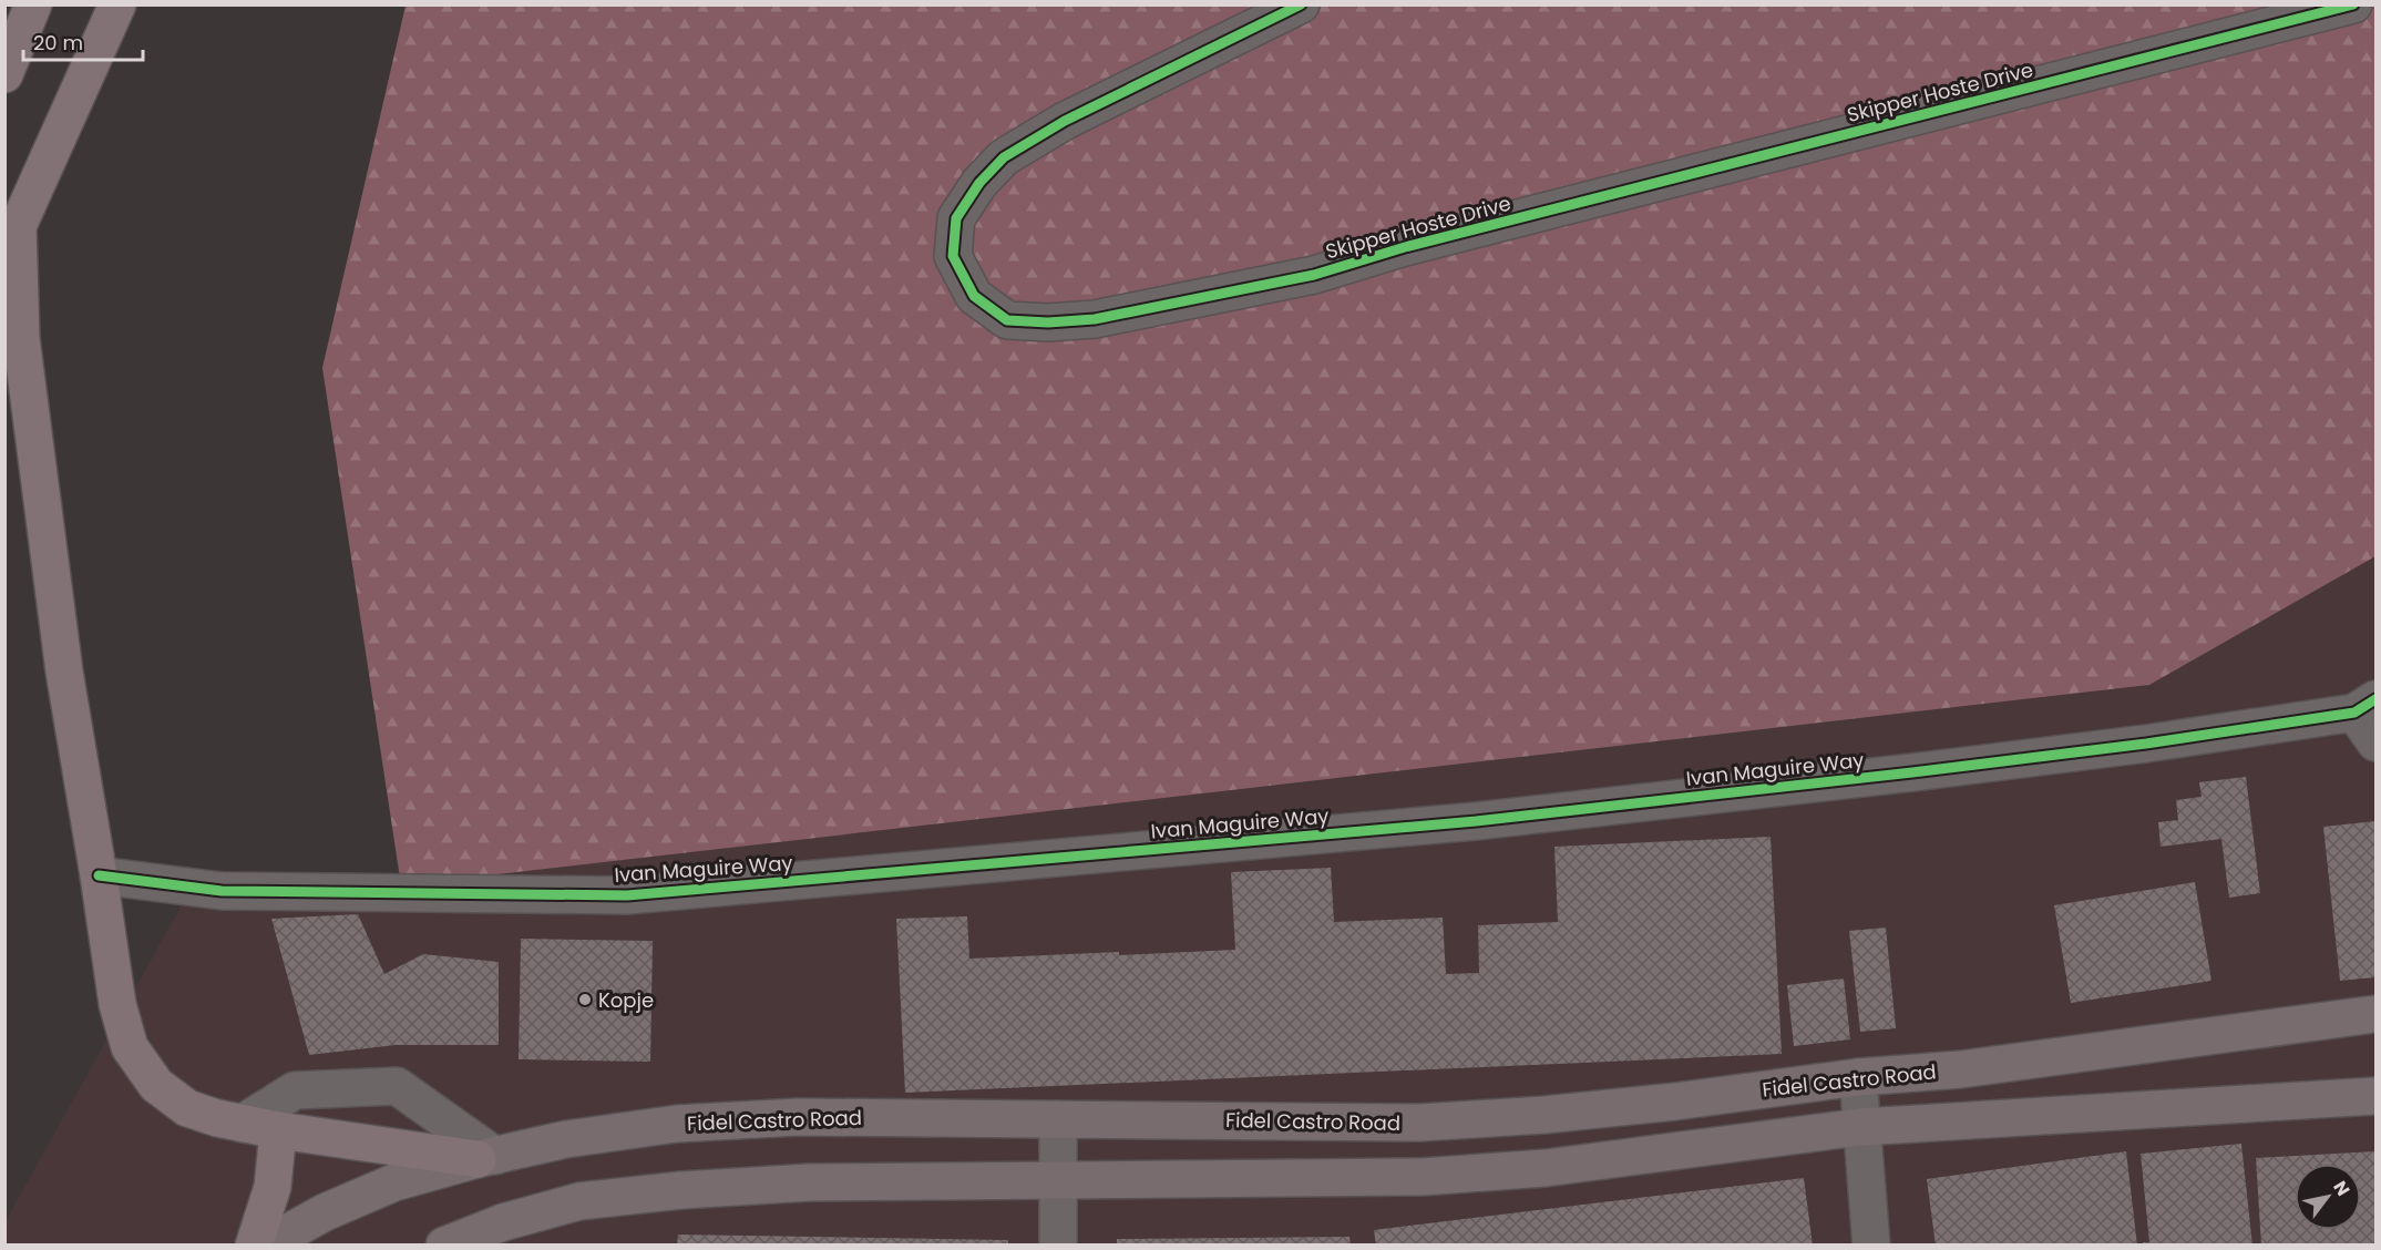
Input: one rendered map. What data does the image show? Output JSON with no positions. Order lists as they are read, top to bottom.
{
  "streets": {
    "main road": ["Fidel Castro Road"],
    "street": ["Skipper Hoste Drive", "Ivan Maguire Way"]
  },
  "places": ["Kopje"],
  "scale_bar": "20 m",
  "north": "top right"
}
